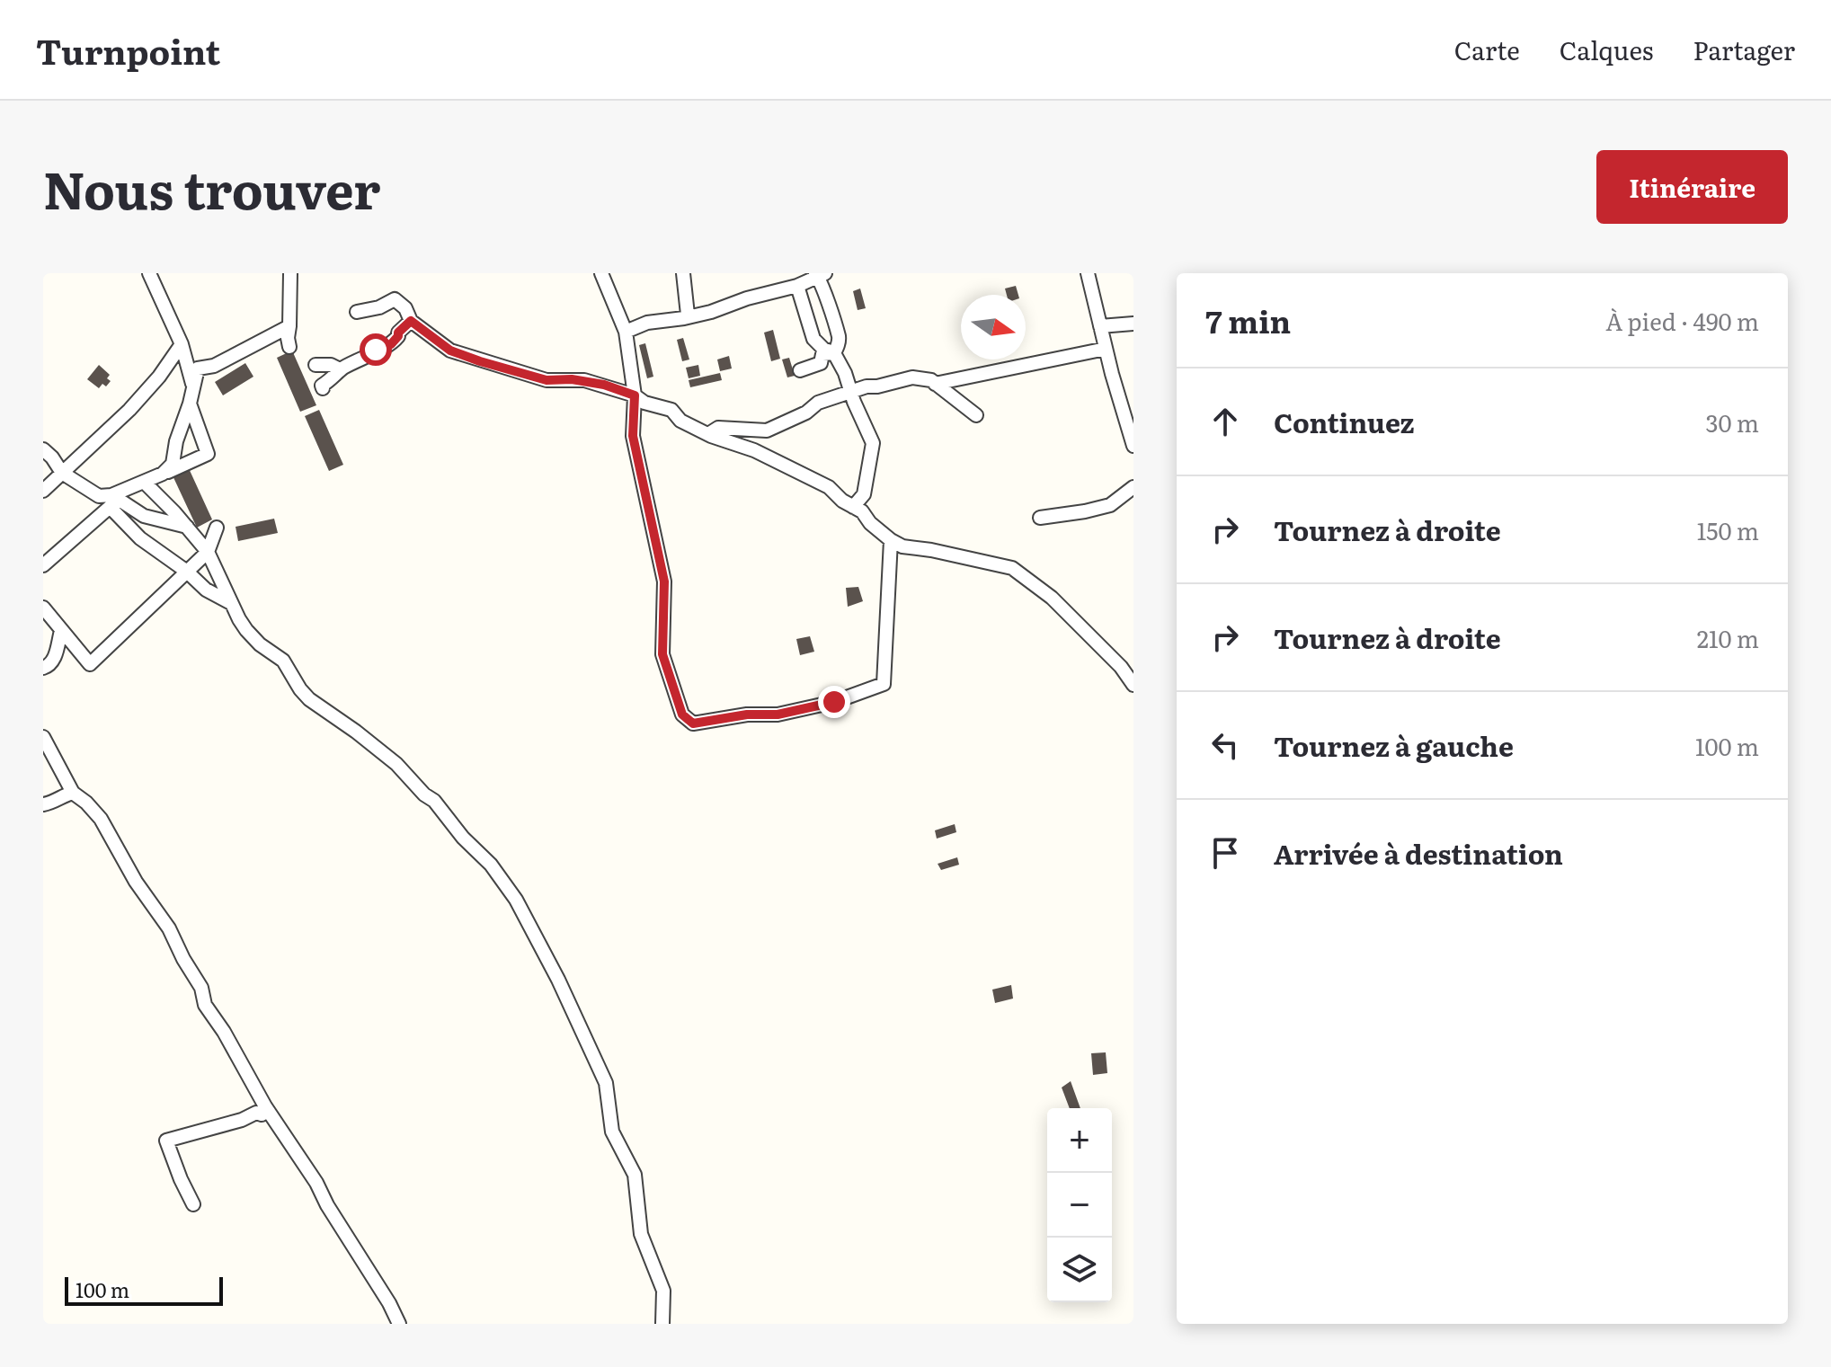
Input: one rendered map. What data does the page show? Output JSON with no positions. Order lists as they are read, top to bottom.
{
  "scale_bar": "100 m",
  "north": "right",
  "page": {
    "header": "Turnpoint",
    "nav": ["Carte", "Calques", "Partager"],
    "title": "Nous trouver",
    "buttons": "Itinéraire",
    "heading": ["7 min", "À pied · 490 m"],
    "list": [
      ["Continuez", "30 m"],
      ["Tournez à droite", "150 m"],
      ["Tournez à droite", "210 m"],
      ["Tournez à gauche", "100 m"],
      "Arrivée à destination"
    ],
    "map_buttons": ["+", "−"],
    "scale": "100 m"
  }
}
